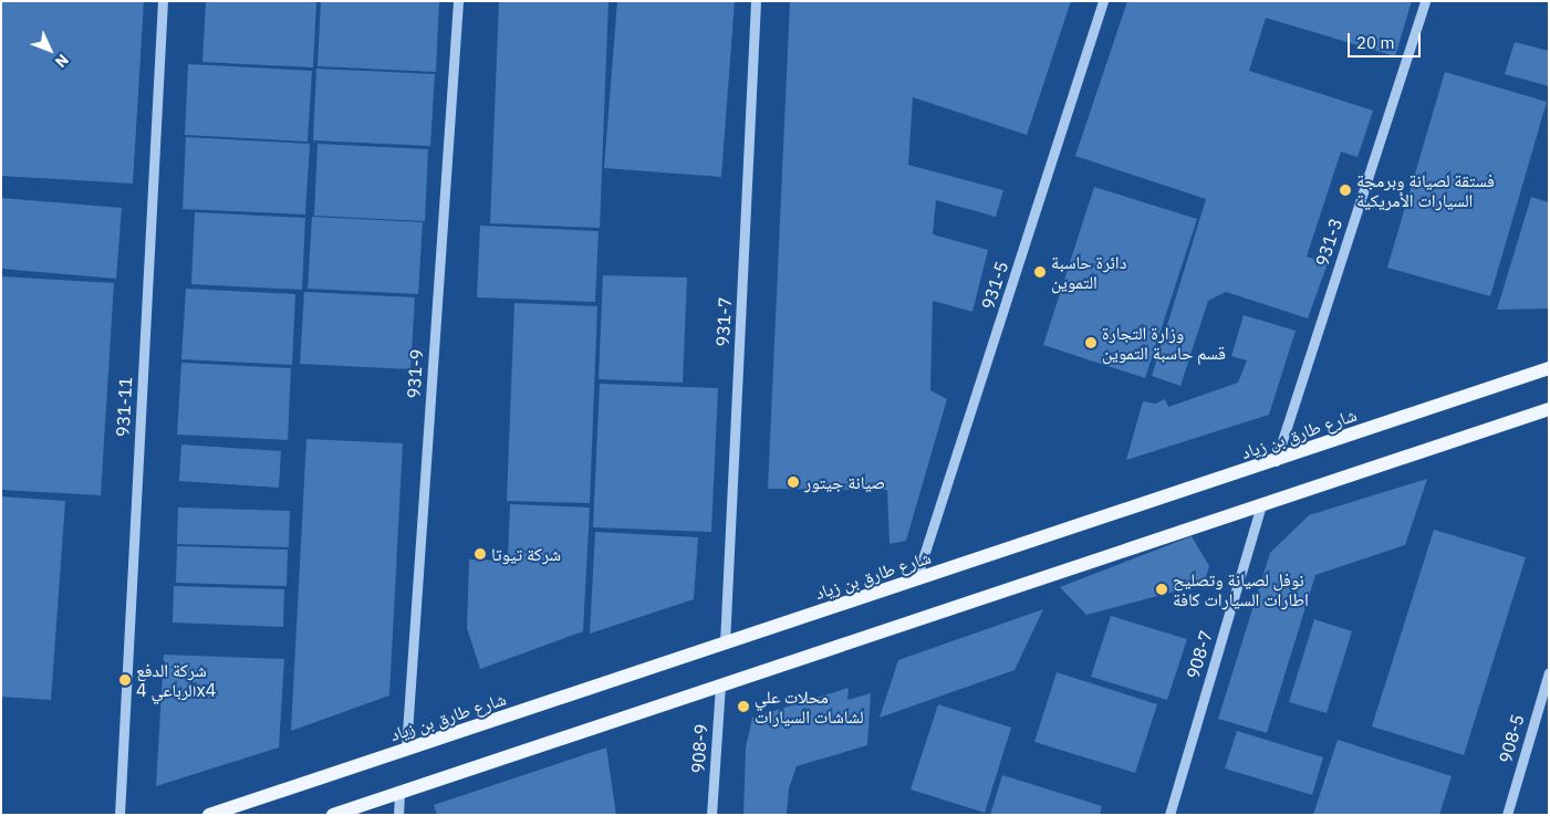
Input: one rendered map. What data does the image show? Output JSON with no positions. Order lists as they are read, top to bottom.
{
  "streets": {
    "main road": ["شارع طارق بن زياد"],
    "street": [
      "931-3",
      "931-5",
      "931-7",
      "931-9",
      "931-11",
      "908-7",
      "908-5",
      "908-9"
    ]
  },
  "crossings": [
    ["931-3", "شارع طارق بن زياد"],
    ["931-5", "شارع طارق بن زياد"],
    ["931-7", "شارع طارق بن زياد"],
    ["931-9", "شارع طارق بن زياد"]
  ],
  "places": [
    "فستقة لصيانة وبرمجة السيارات الأمريكية",
    "دائرة حاسبة التموين",
    "وزارة التجارة قسم حاسبة التموين",
    "صيانة جيتور",
    "شركة تيوتا",
    "نوفل لصيانة وتصليح اطارات السيارات كافة",
    "شركة الدفع الرباعي 4x4",
    "محلات علي لشاشات السيارات"
  ],
  "scale_bar": "20 m",
  "north": "bottom right"
}
